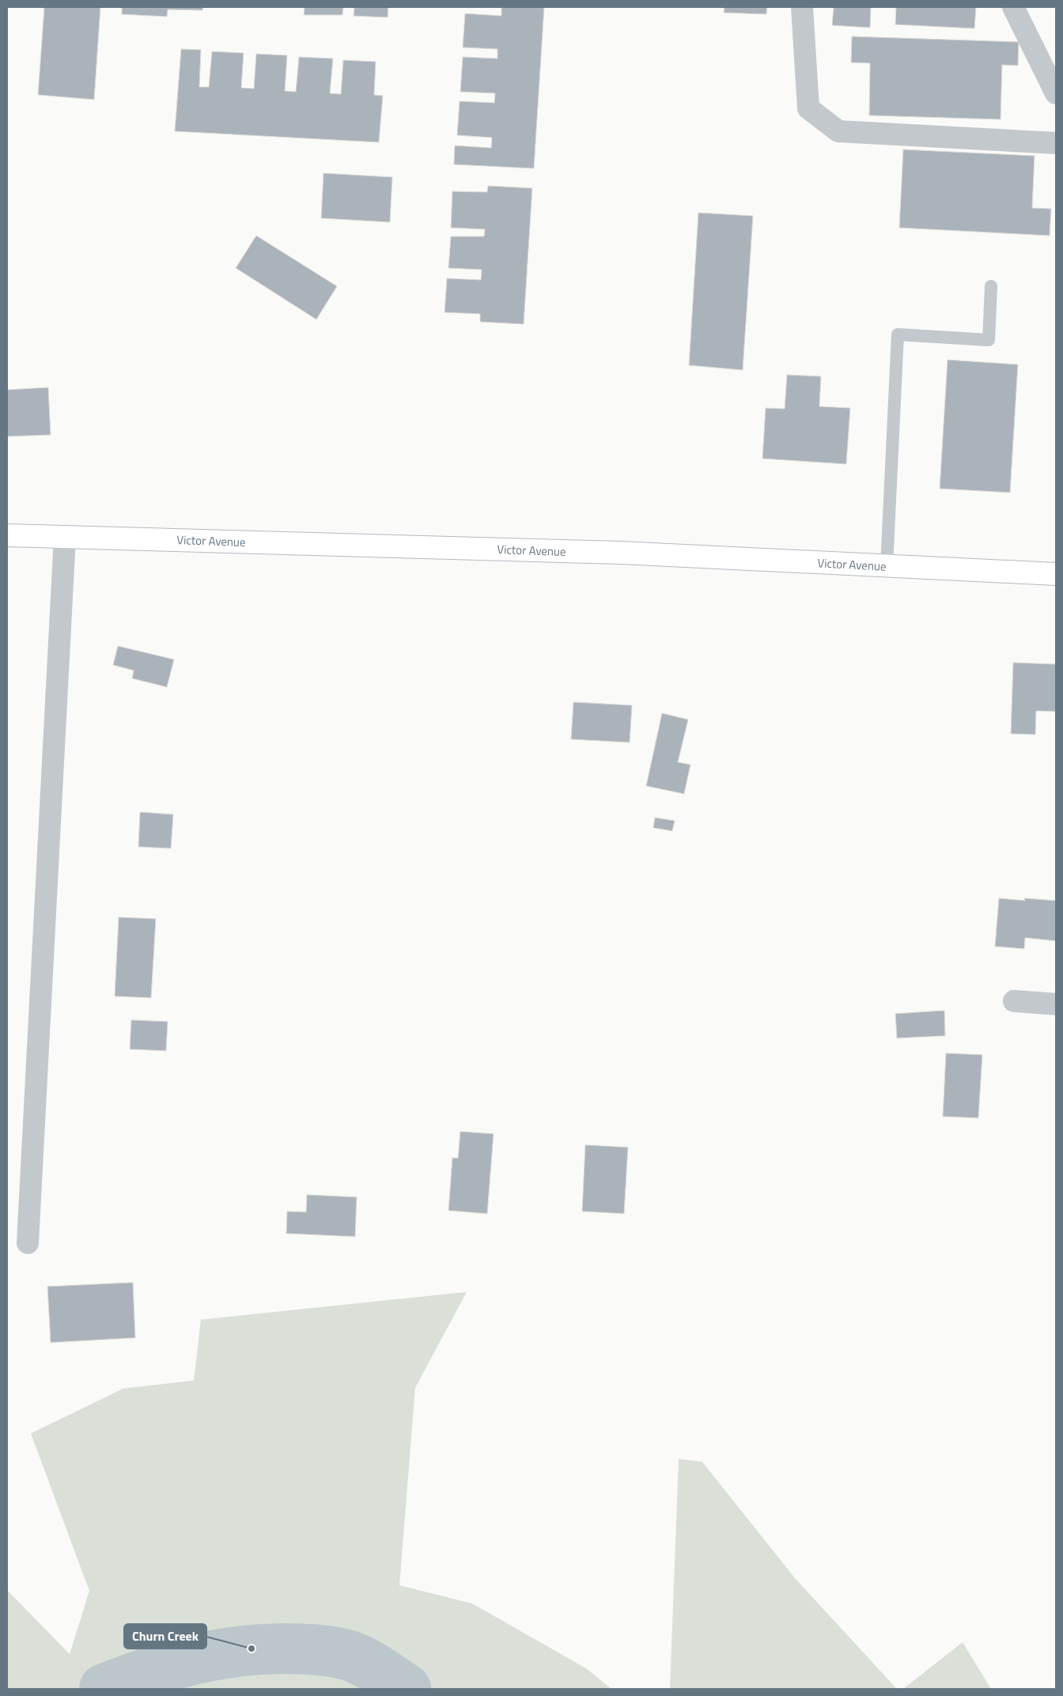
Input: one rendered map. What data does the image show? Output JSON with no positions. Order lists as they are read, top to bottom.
{
  "streets": {
    "main road": ["Victor Avenue"]
  },
  "places": ["Churn Creek"]
}
